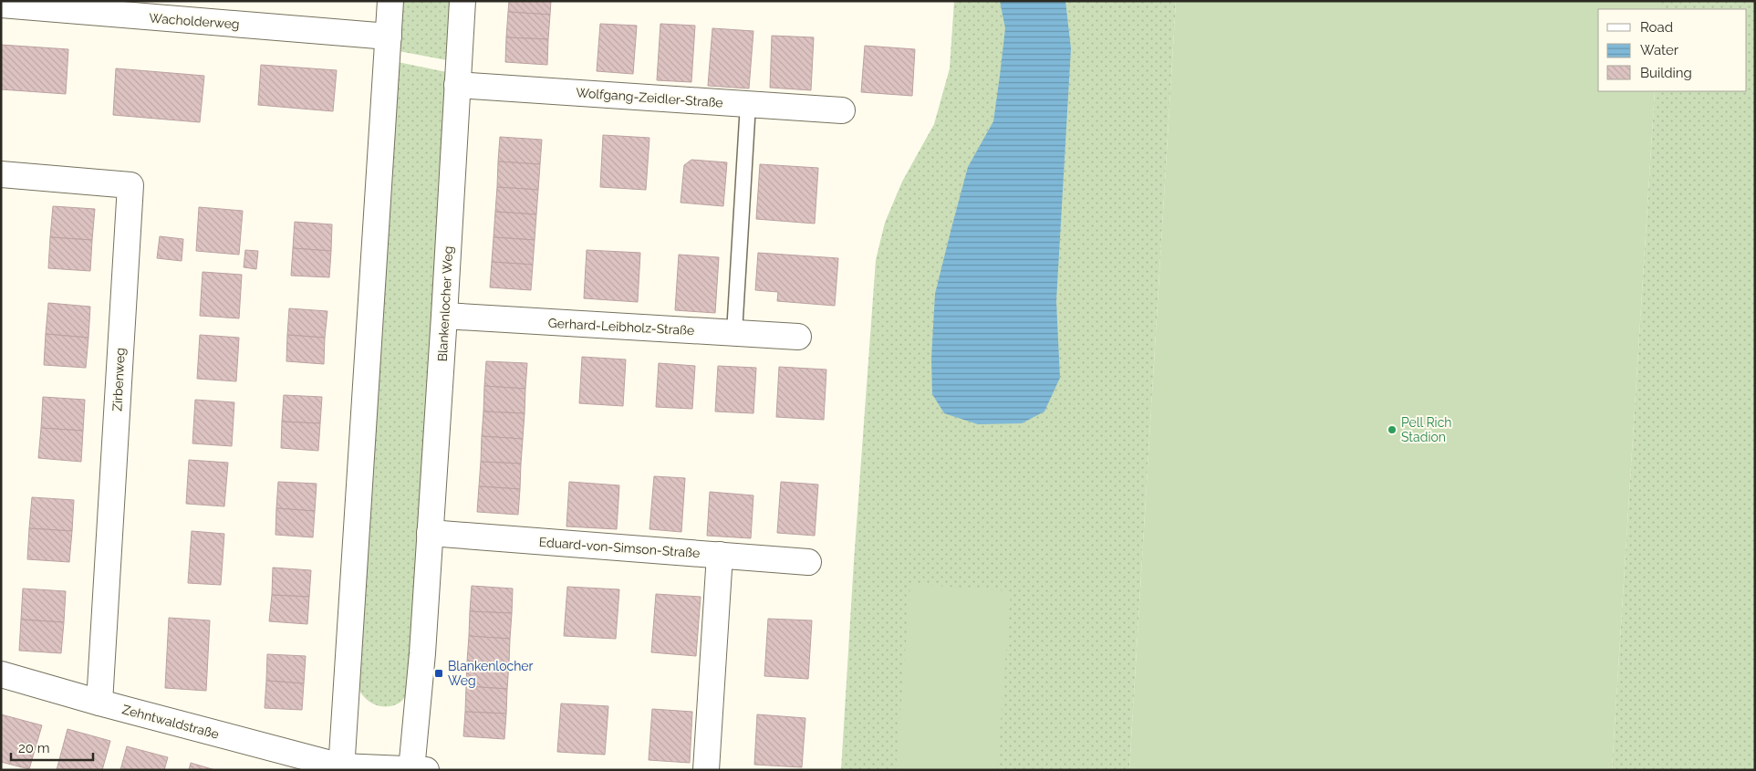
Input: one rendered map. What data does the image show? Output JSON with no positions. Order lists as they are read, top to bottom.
{
  "streets": {
    "street": [
      "Wacholderweg",
      "Wolfgang-Zeidler-Straße",
      "Blankenlocher Weg",
      "Gerhard-Leibholz-Straße",
      "Zirbenweg",
      "Eduard-von-Simson-Straße",
      "Zehntwaldstraße"
    ]
  },
  "crossings": [
    ["Wolfgang-Zeidler-Straße", "Blankenlocher Weg"],
    ["Blankenlocher Weg", "Gerhard-Leibholz-Straße"],
    ["Blankenlocher Weg", "Eduard-von-Simson-Straße"],
    ["Zirbenweg", "Zehntwaldstraße"]
  ],
  "places": {
    "other": ["Pell Rich Stadion"],
    "transit": ["Blankenlocher Weg"]
  },
  "legend": ["Road", "Water", "Building"],
  "scale_bar": "20 m"
}
